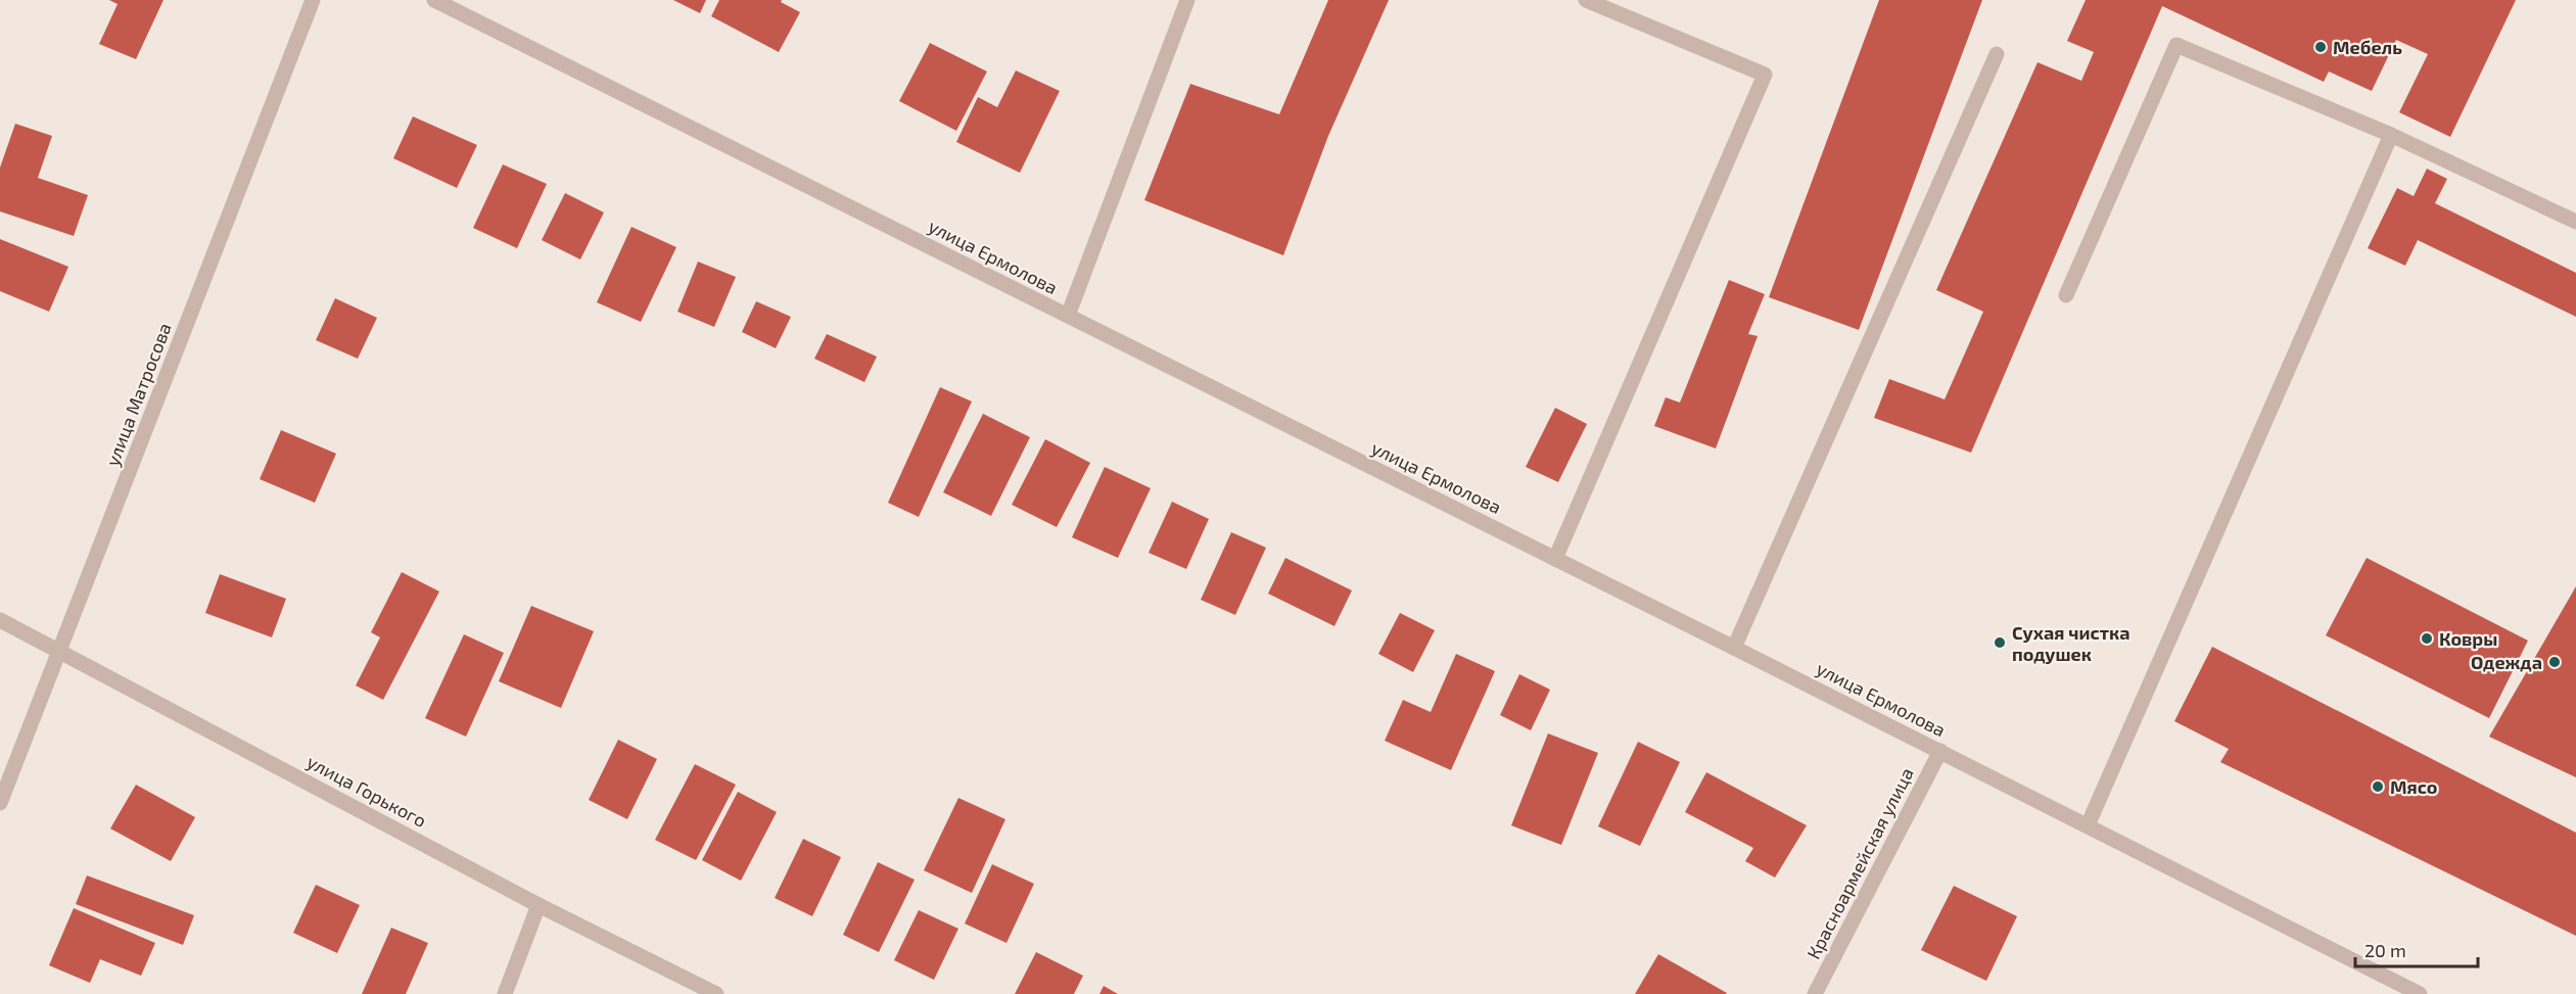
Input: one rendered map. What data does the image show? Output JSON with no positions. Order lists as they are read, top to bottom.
{
  "streets": {
    "street": [
      "улица Ермолова",
      "улица Матросова",
      "улица Горького",
      "Красноармейская улица"
    ]
  },
  "crossings": [
    ["улица Ермолова", "Красноармейская улица"],
    ["улица Матросова", "улица Горького"]
  ],
  "places": [
    "Мебель",
    "Ковры",
    "Сухая чистка подушек",
    "Одежда",
    "Мясо"
  ],
  "scale_bar": "20 m"
}
